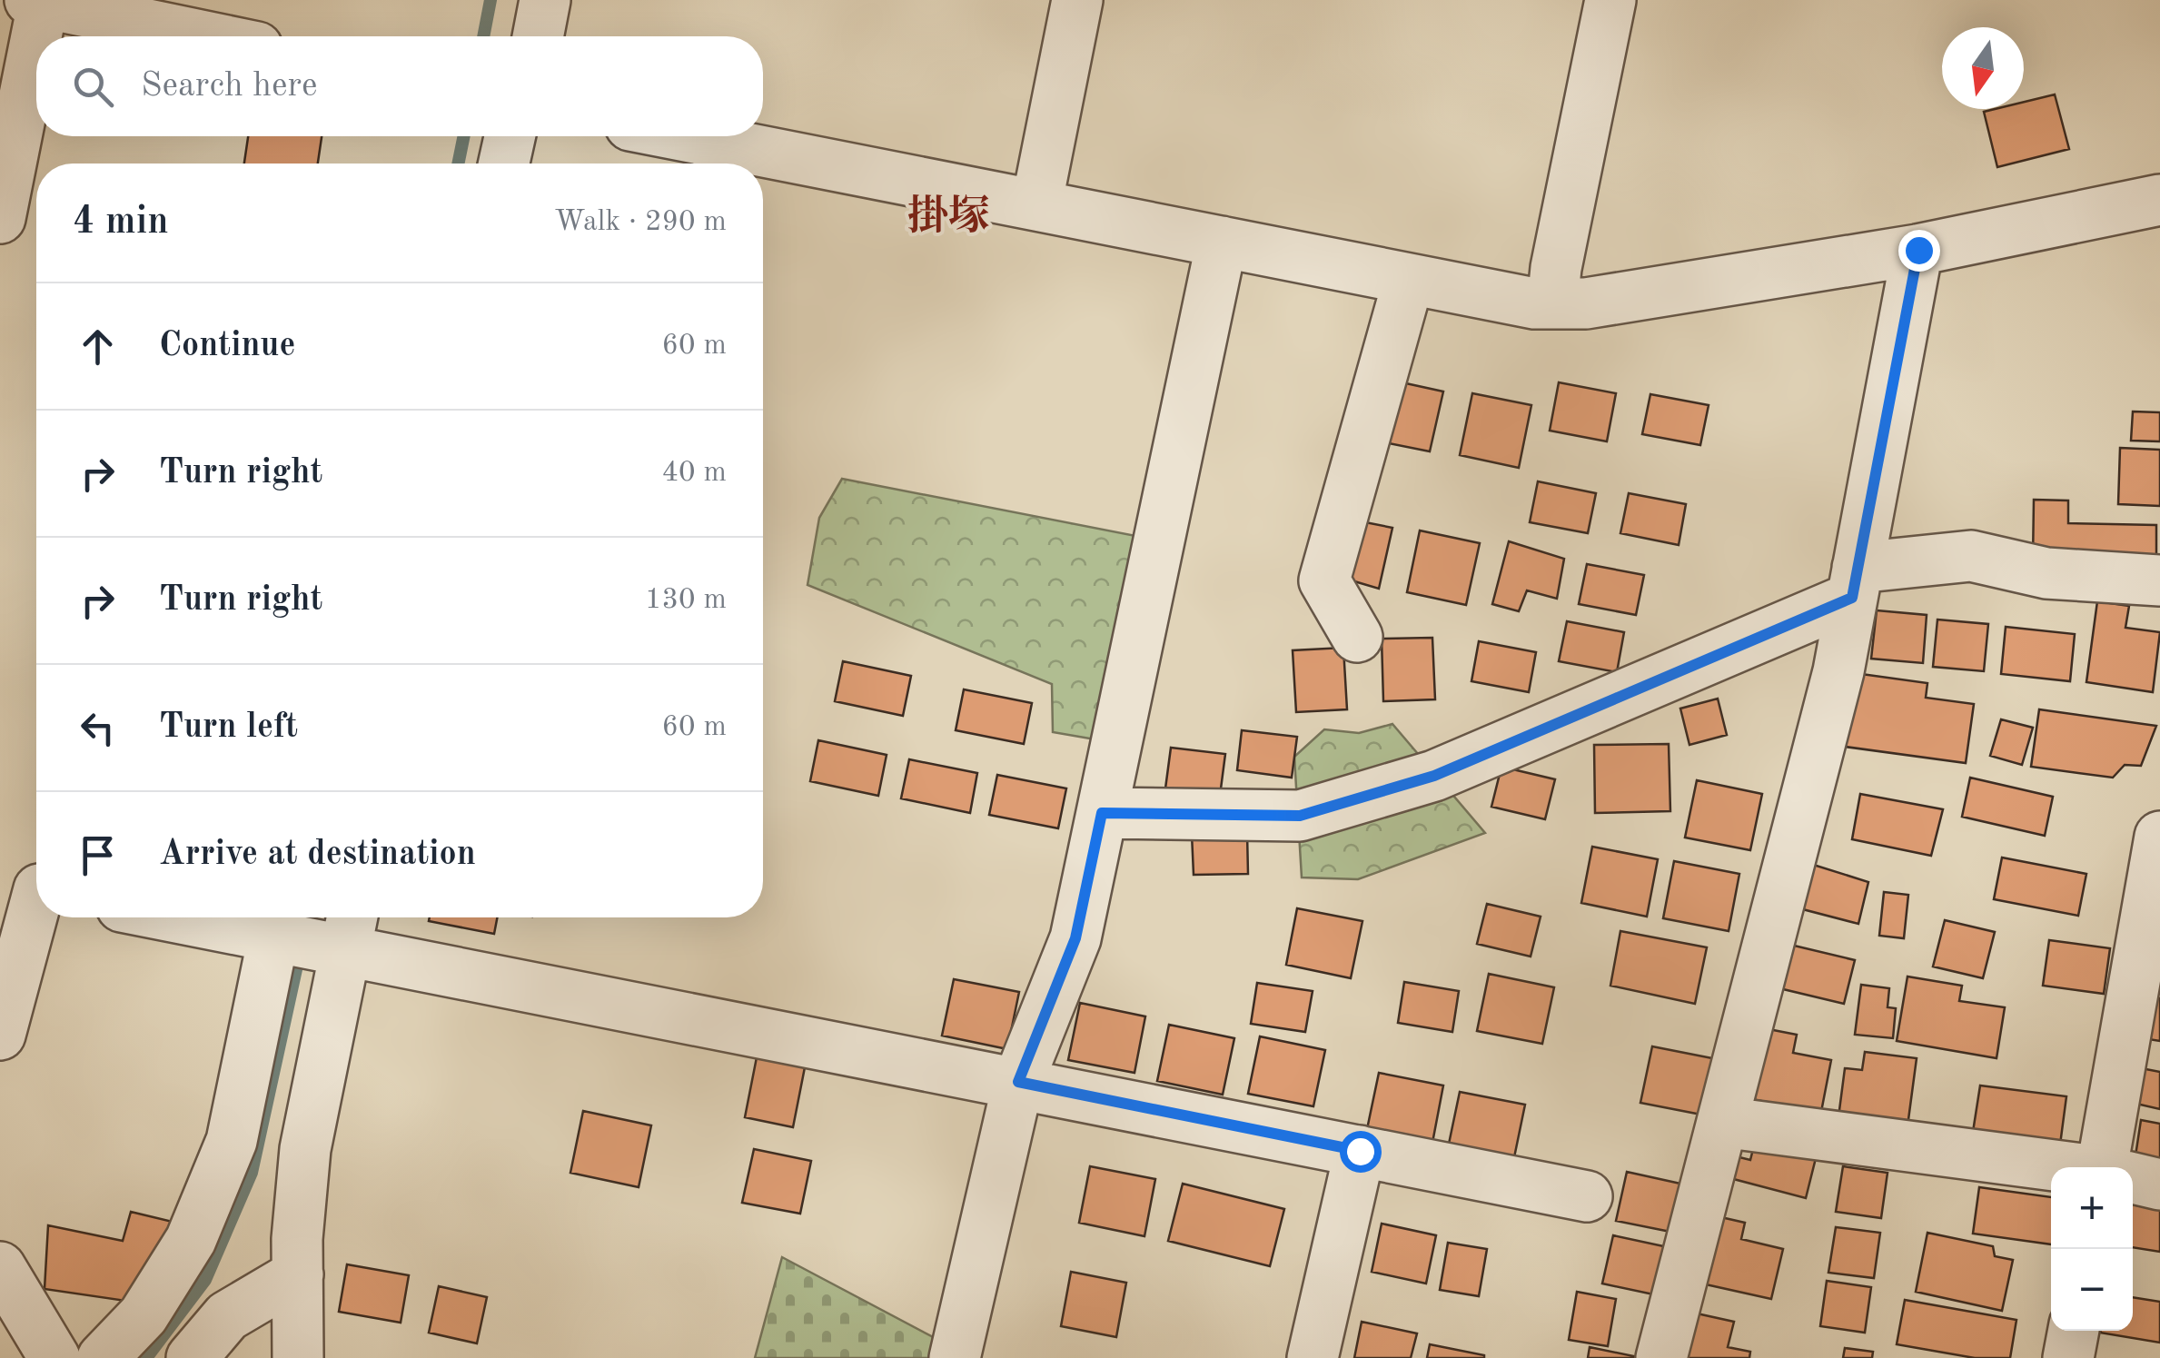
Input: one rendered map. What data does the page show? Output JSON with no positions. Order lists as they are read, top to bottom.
{
  "districts": ["掛塚"],
  "north": "bottom",
  "page": {
    "search": "Search here",
    "heading": ["4 min", "Walk · 290 m"],
    "list": [
      ["Continue", "60 m"],
      ["Turn right", "40 m"],
      ["Turn right", "130 m"],
      ["Turn left", "60 m"],
      "Arrive at destination"
    ],
    "map_buttons": ["+", "−"]
  }
}
